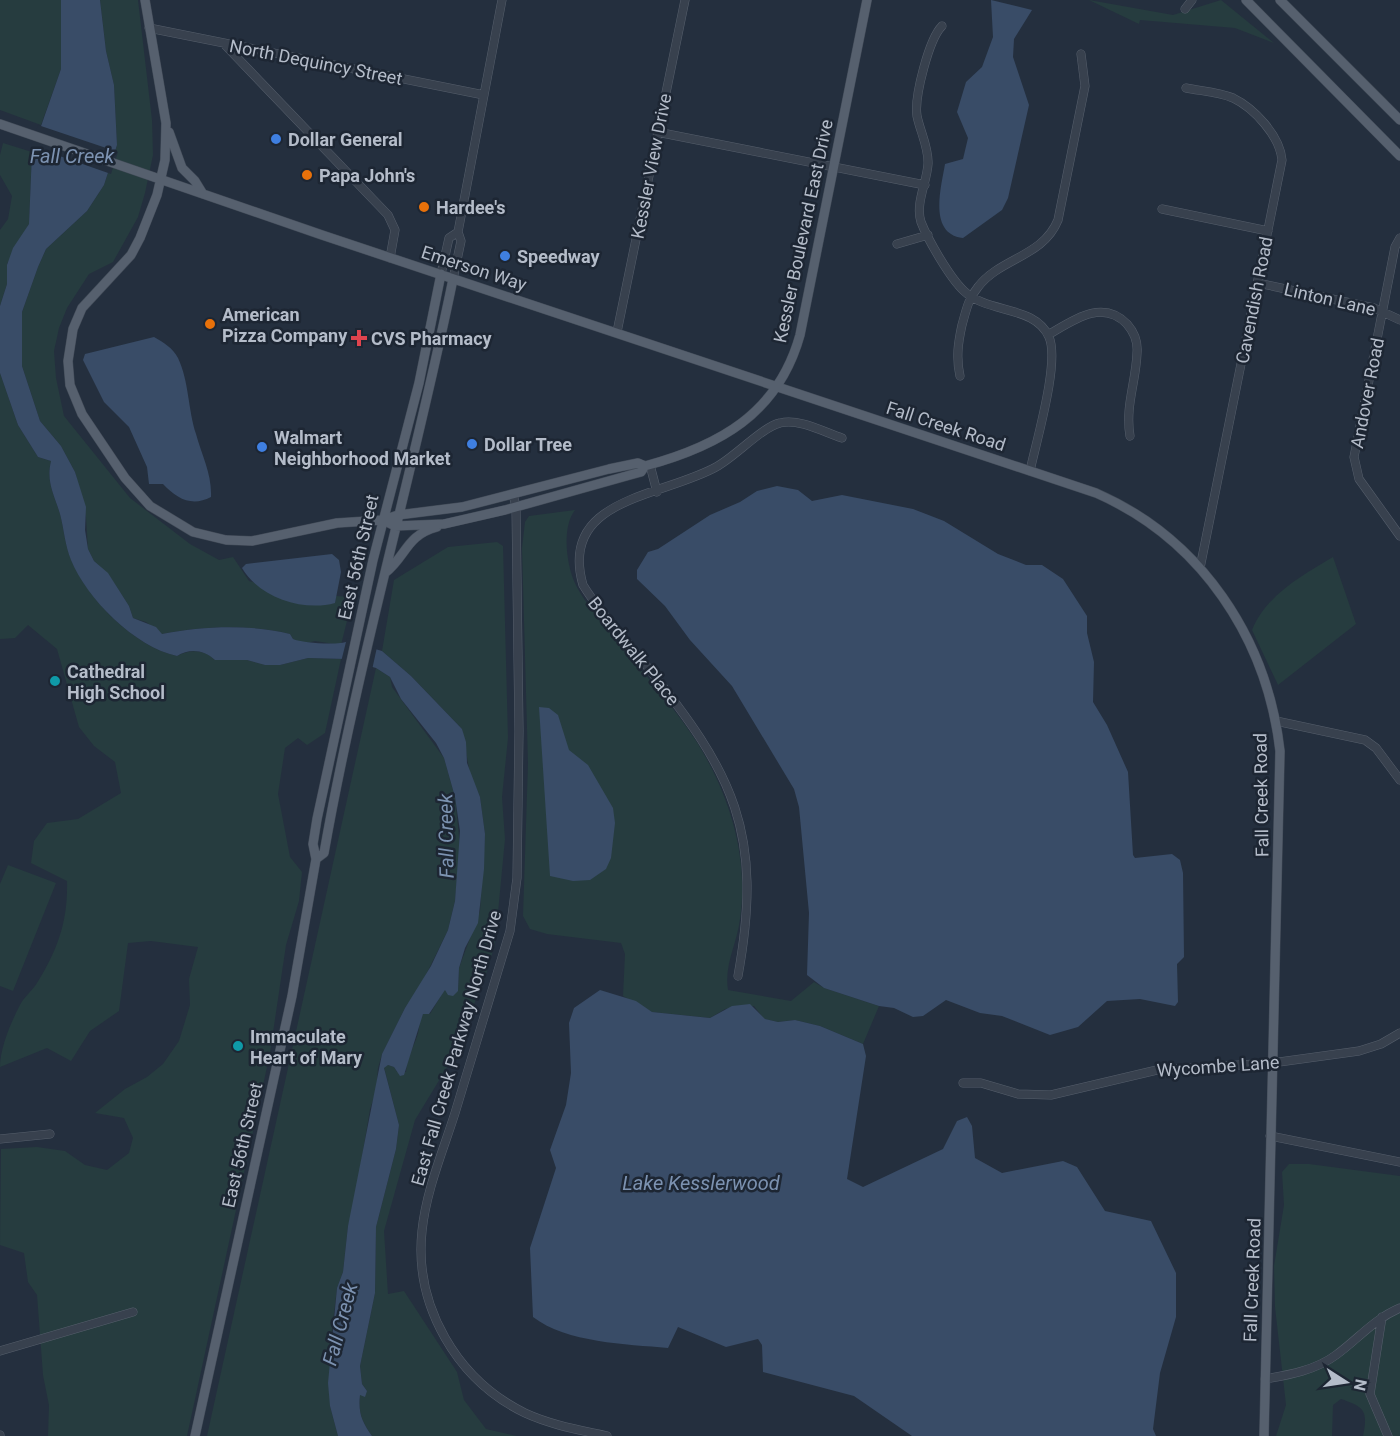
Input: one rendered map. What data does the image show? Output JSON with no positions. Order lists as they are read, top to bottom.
{
  "streets": {
    "main road": [
      "Kessler Boulevard East Drive",
      "Emerson Way",
      "Fall Creek Road",
      "East 56th Street"
    ],
    "street": [
      "North Dequincy Street",
      "Kessler View Drive",
      "Linton Lane",
      "Cavendish Road",
      "Andover Road",
      "Boardwalk Place",
      "East Fall Creek Parkway North Drive",
      "Wycombe Lane"
    ]
  },
  "crossings": [
    ["North Dequincy Street", "East 56th Street"],
    ["Kessler View Drive", "Emerson Way"],
    ["Kessler Boulevard East Drive", "Emerson Way"],
    ["Kessler Boulevard East Drive", "Fall Creek Road"],
    ["Kessler Boulevard East Drive", "East 56th Street"],
    ["Kessler Boulevard East Drive", "East Fall Creek Parkway North Drive"],
    ["Emerson Way", "Fall Creek Road"],
    ["Emerson Way", "East 56th Street"],
    ["Linton Lane", "Cavendish Road"],
    ["Linton Lane", "Andover Road"],
    ["Cavendish Road", "Fall Creek Road"],
    ["Fall Creek Road", "Wycombe Lane"]
  ],
  "water": ["Fall Creek", "Lake Kesslerwood"],
  "places": {
    "other": [
      "Dollar General",
      "Papa John's",
      "Hardee's",
      "Speedway",
      "American Pizza Company",
      "Dollar Tree",
      "Walmart Neighborhood Market",
      "Cathedral High School",
      "Immaculate Heart of Mary"
    ],
    "health": ["CVS Pharmacy"]
  },
  "north": "right"
}
